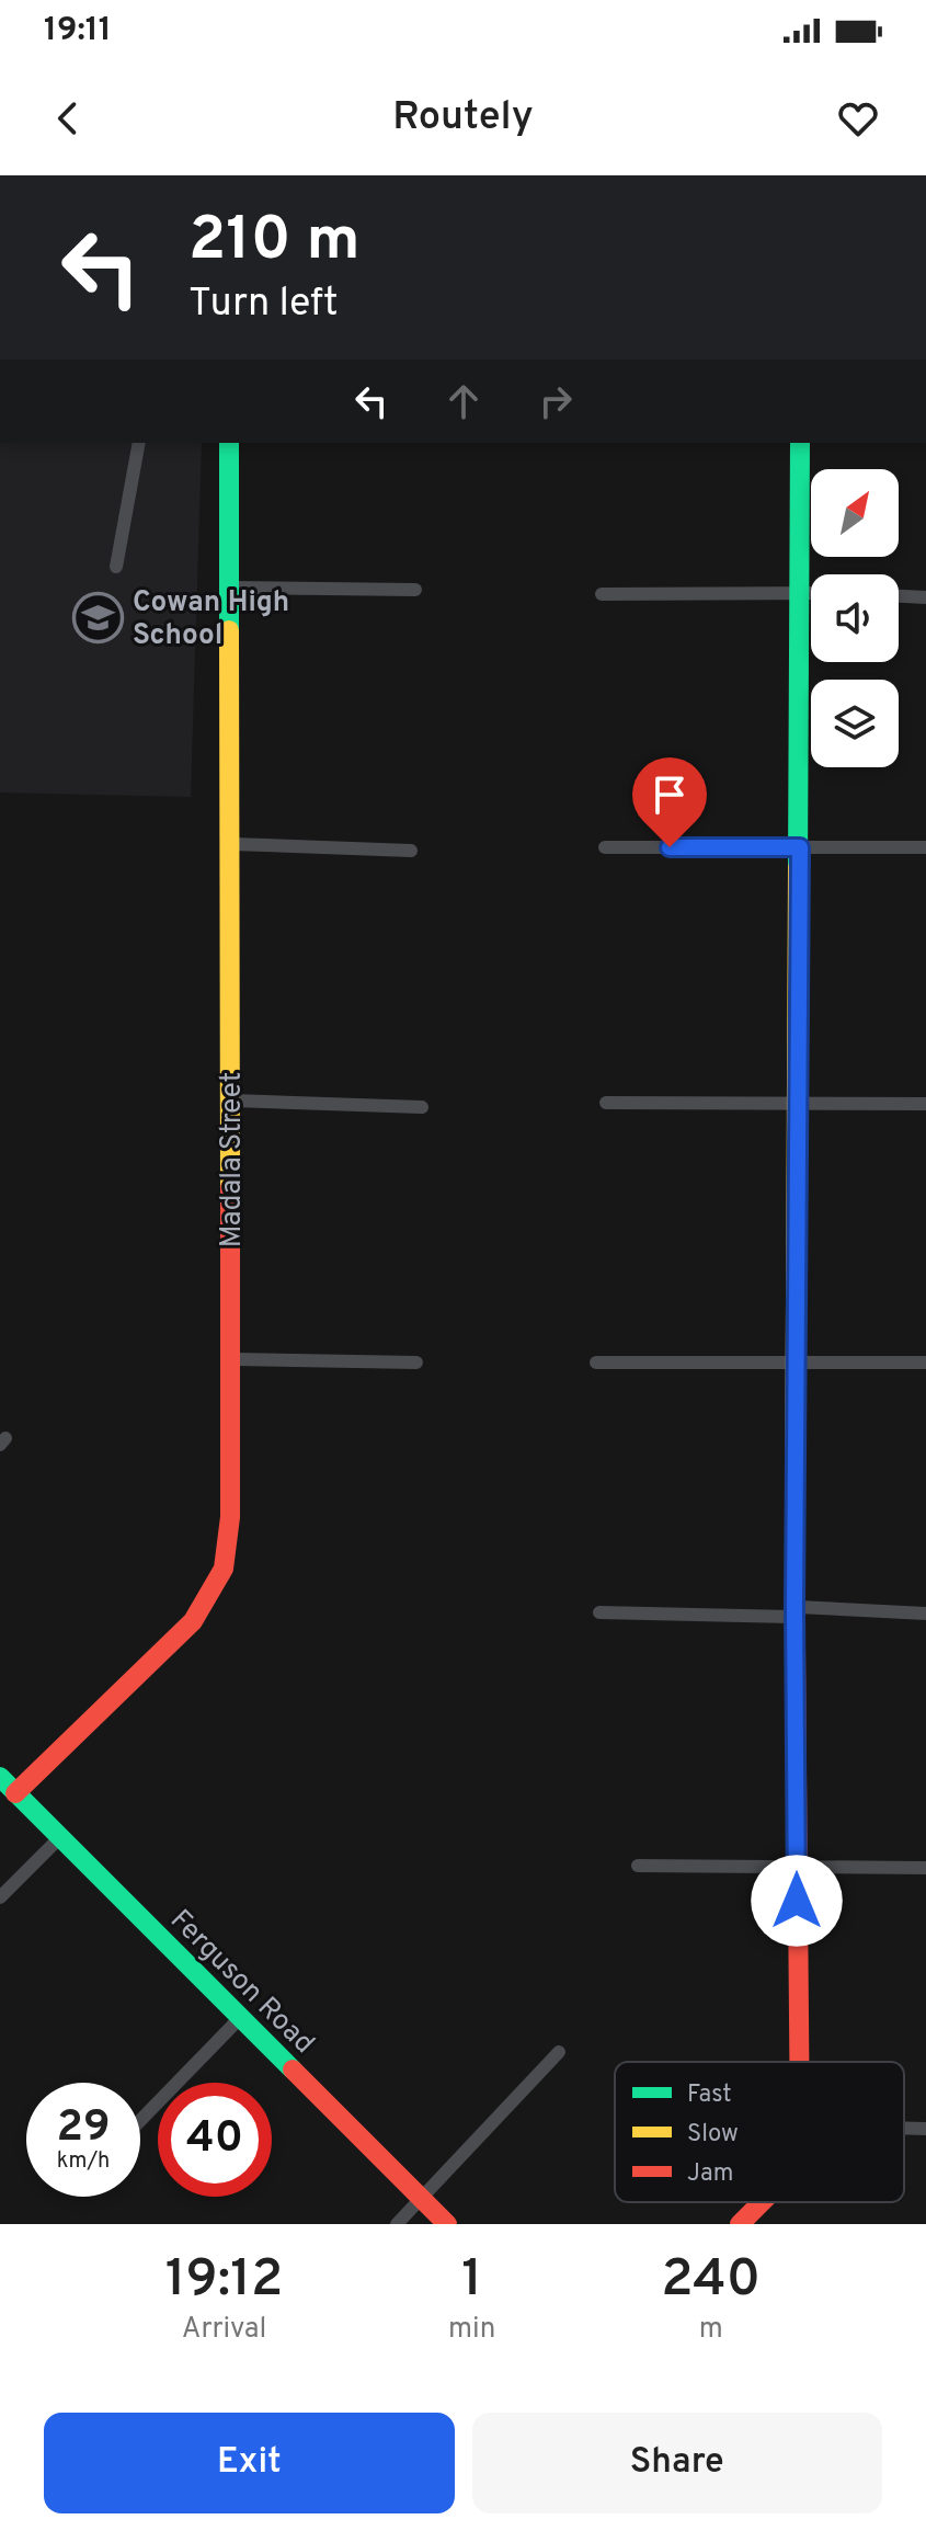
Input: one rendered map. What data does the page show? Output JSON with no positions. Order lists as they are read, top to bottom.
{
  "streets": {
    "street": ["Madala Street", "Ferguson Road"]
  },
  "crossings": [
    ["Madala Street", "Ferguson Road"]
  ],
  "places": {
    "school or university": ["Cowan High School"]
  },
  "legend": ["Fast", "Slow", "Jam"],
  "north": "top right",
  "page": {
    "status": "19:11",
    "header": "Routely",
    "turn": ["210 m", "Turn left"],
    "speed": "29 km/h",
    "limit": "40",
    "eta": [
      "19:12",
      "Arrival",
      "1",
      "min",
      "240",
      "m"
    ],
    "buttons": ["Exit", "Share"]
  }
}
